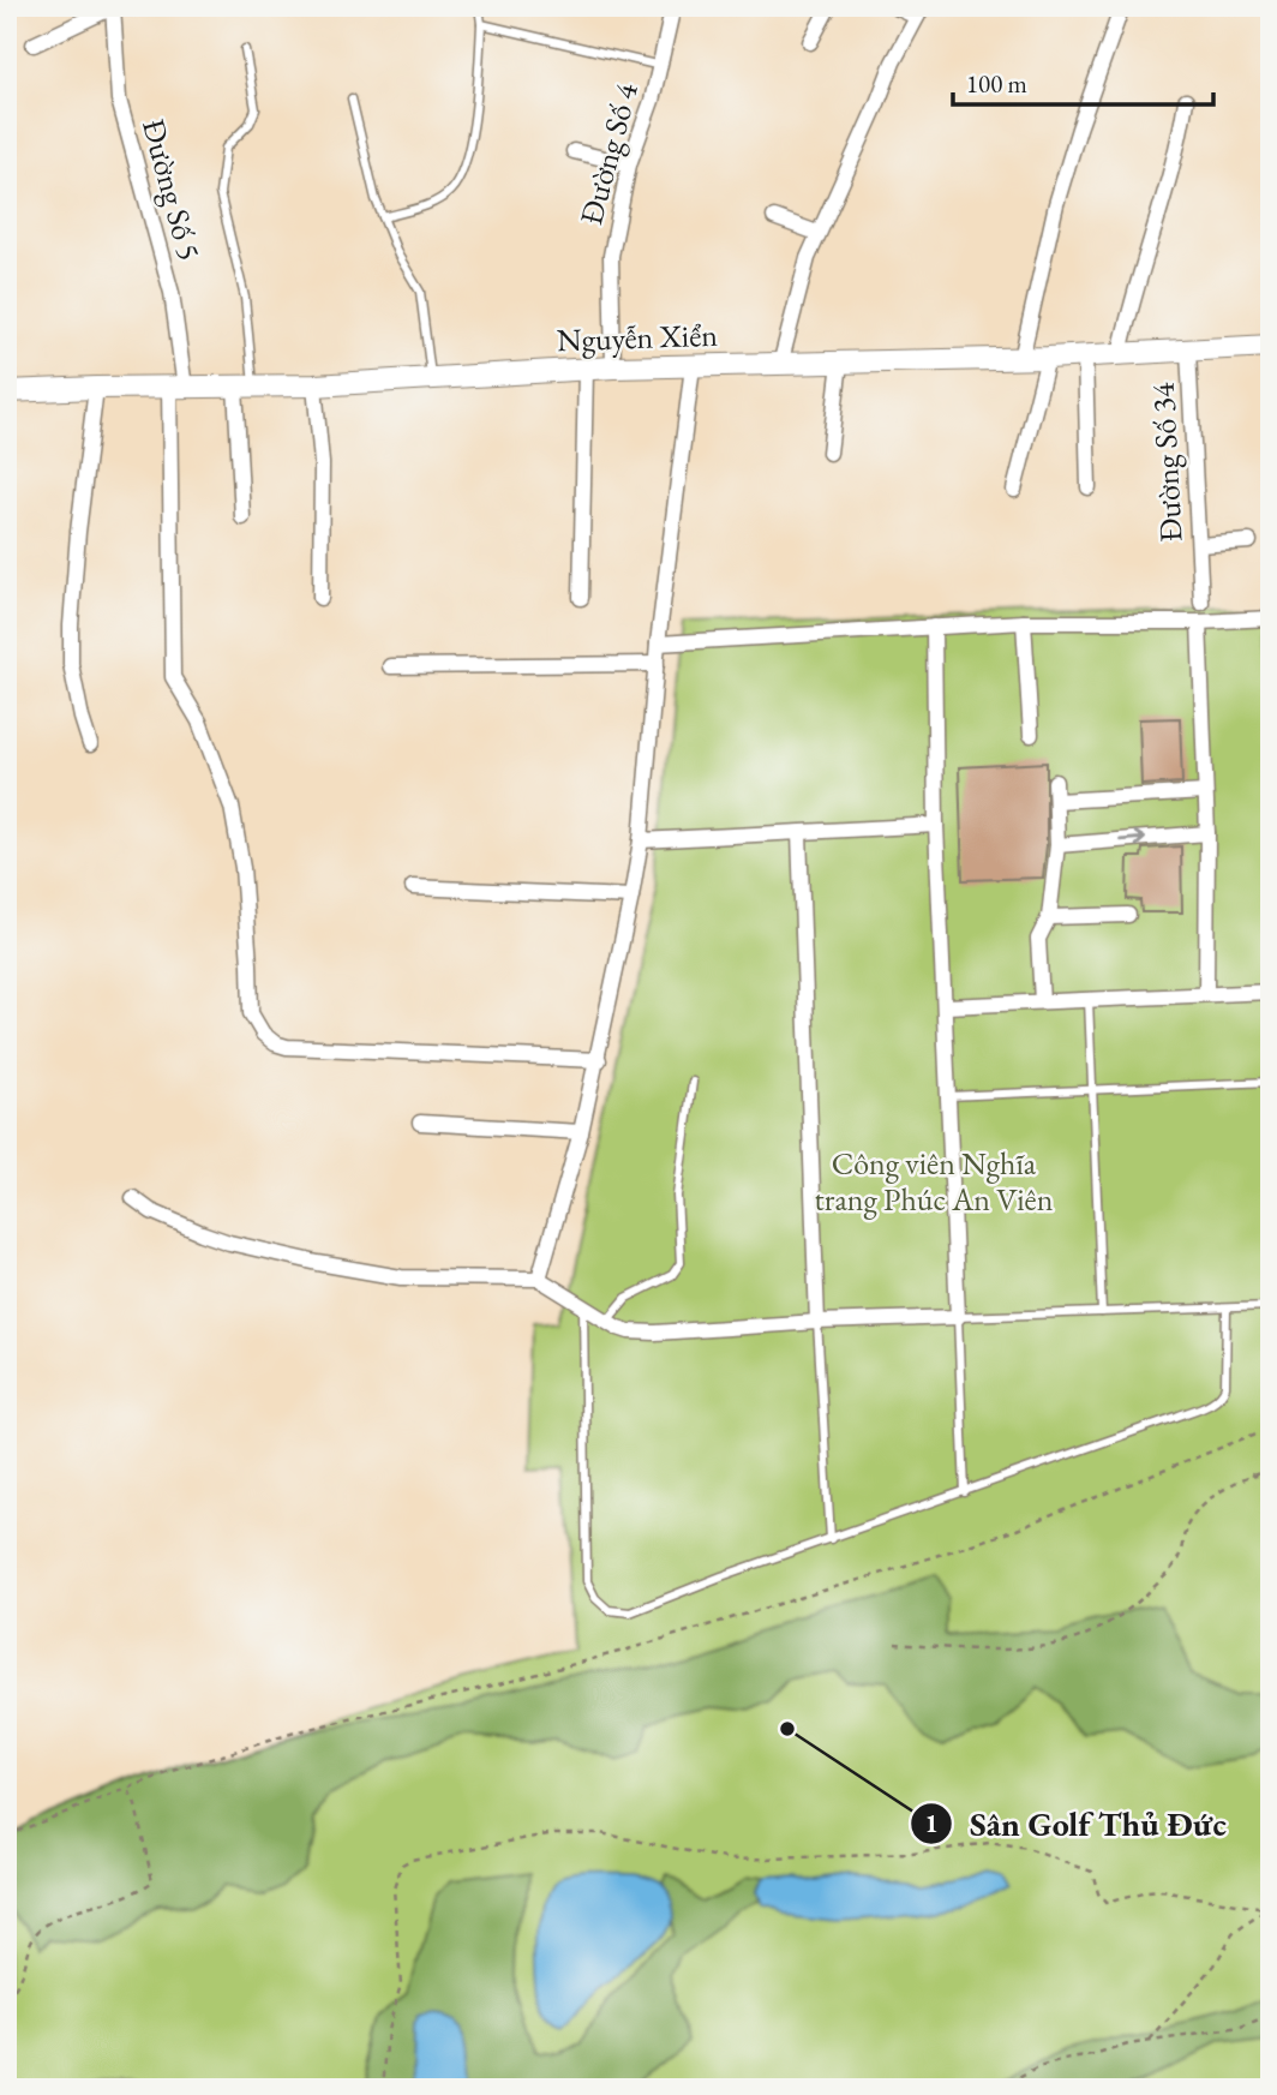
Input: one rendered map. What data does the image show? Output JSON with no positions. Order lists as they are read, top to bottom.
{
  "streets": {
    "main road": ["Nguyễn Xiển"],
    "street": ["Đường Số 4", "Đường Số 5", "Đường Số 34"]
  },
  "crossings": [
    ["Đường Số 4", "Nguyễn Xiển"],
    ["Đường Số 5", "Nguyễn Xiển"],
    ["Nguyễn Xiển", "Đường Số 34"]
  ],
  "parks": ["Công viên Nghĩa trang Phúc An Viên"],
  "places": ["Sân Golf Thủ Đức"],
  "scale_bar": "100 m"
}
